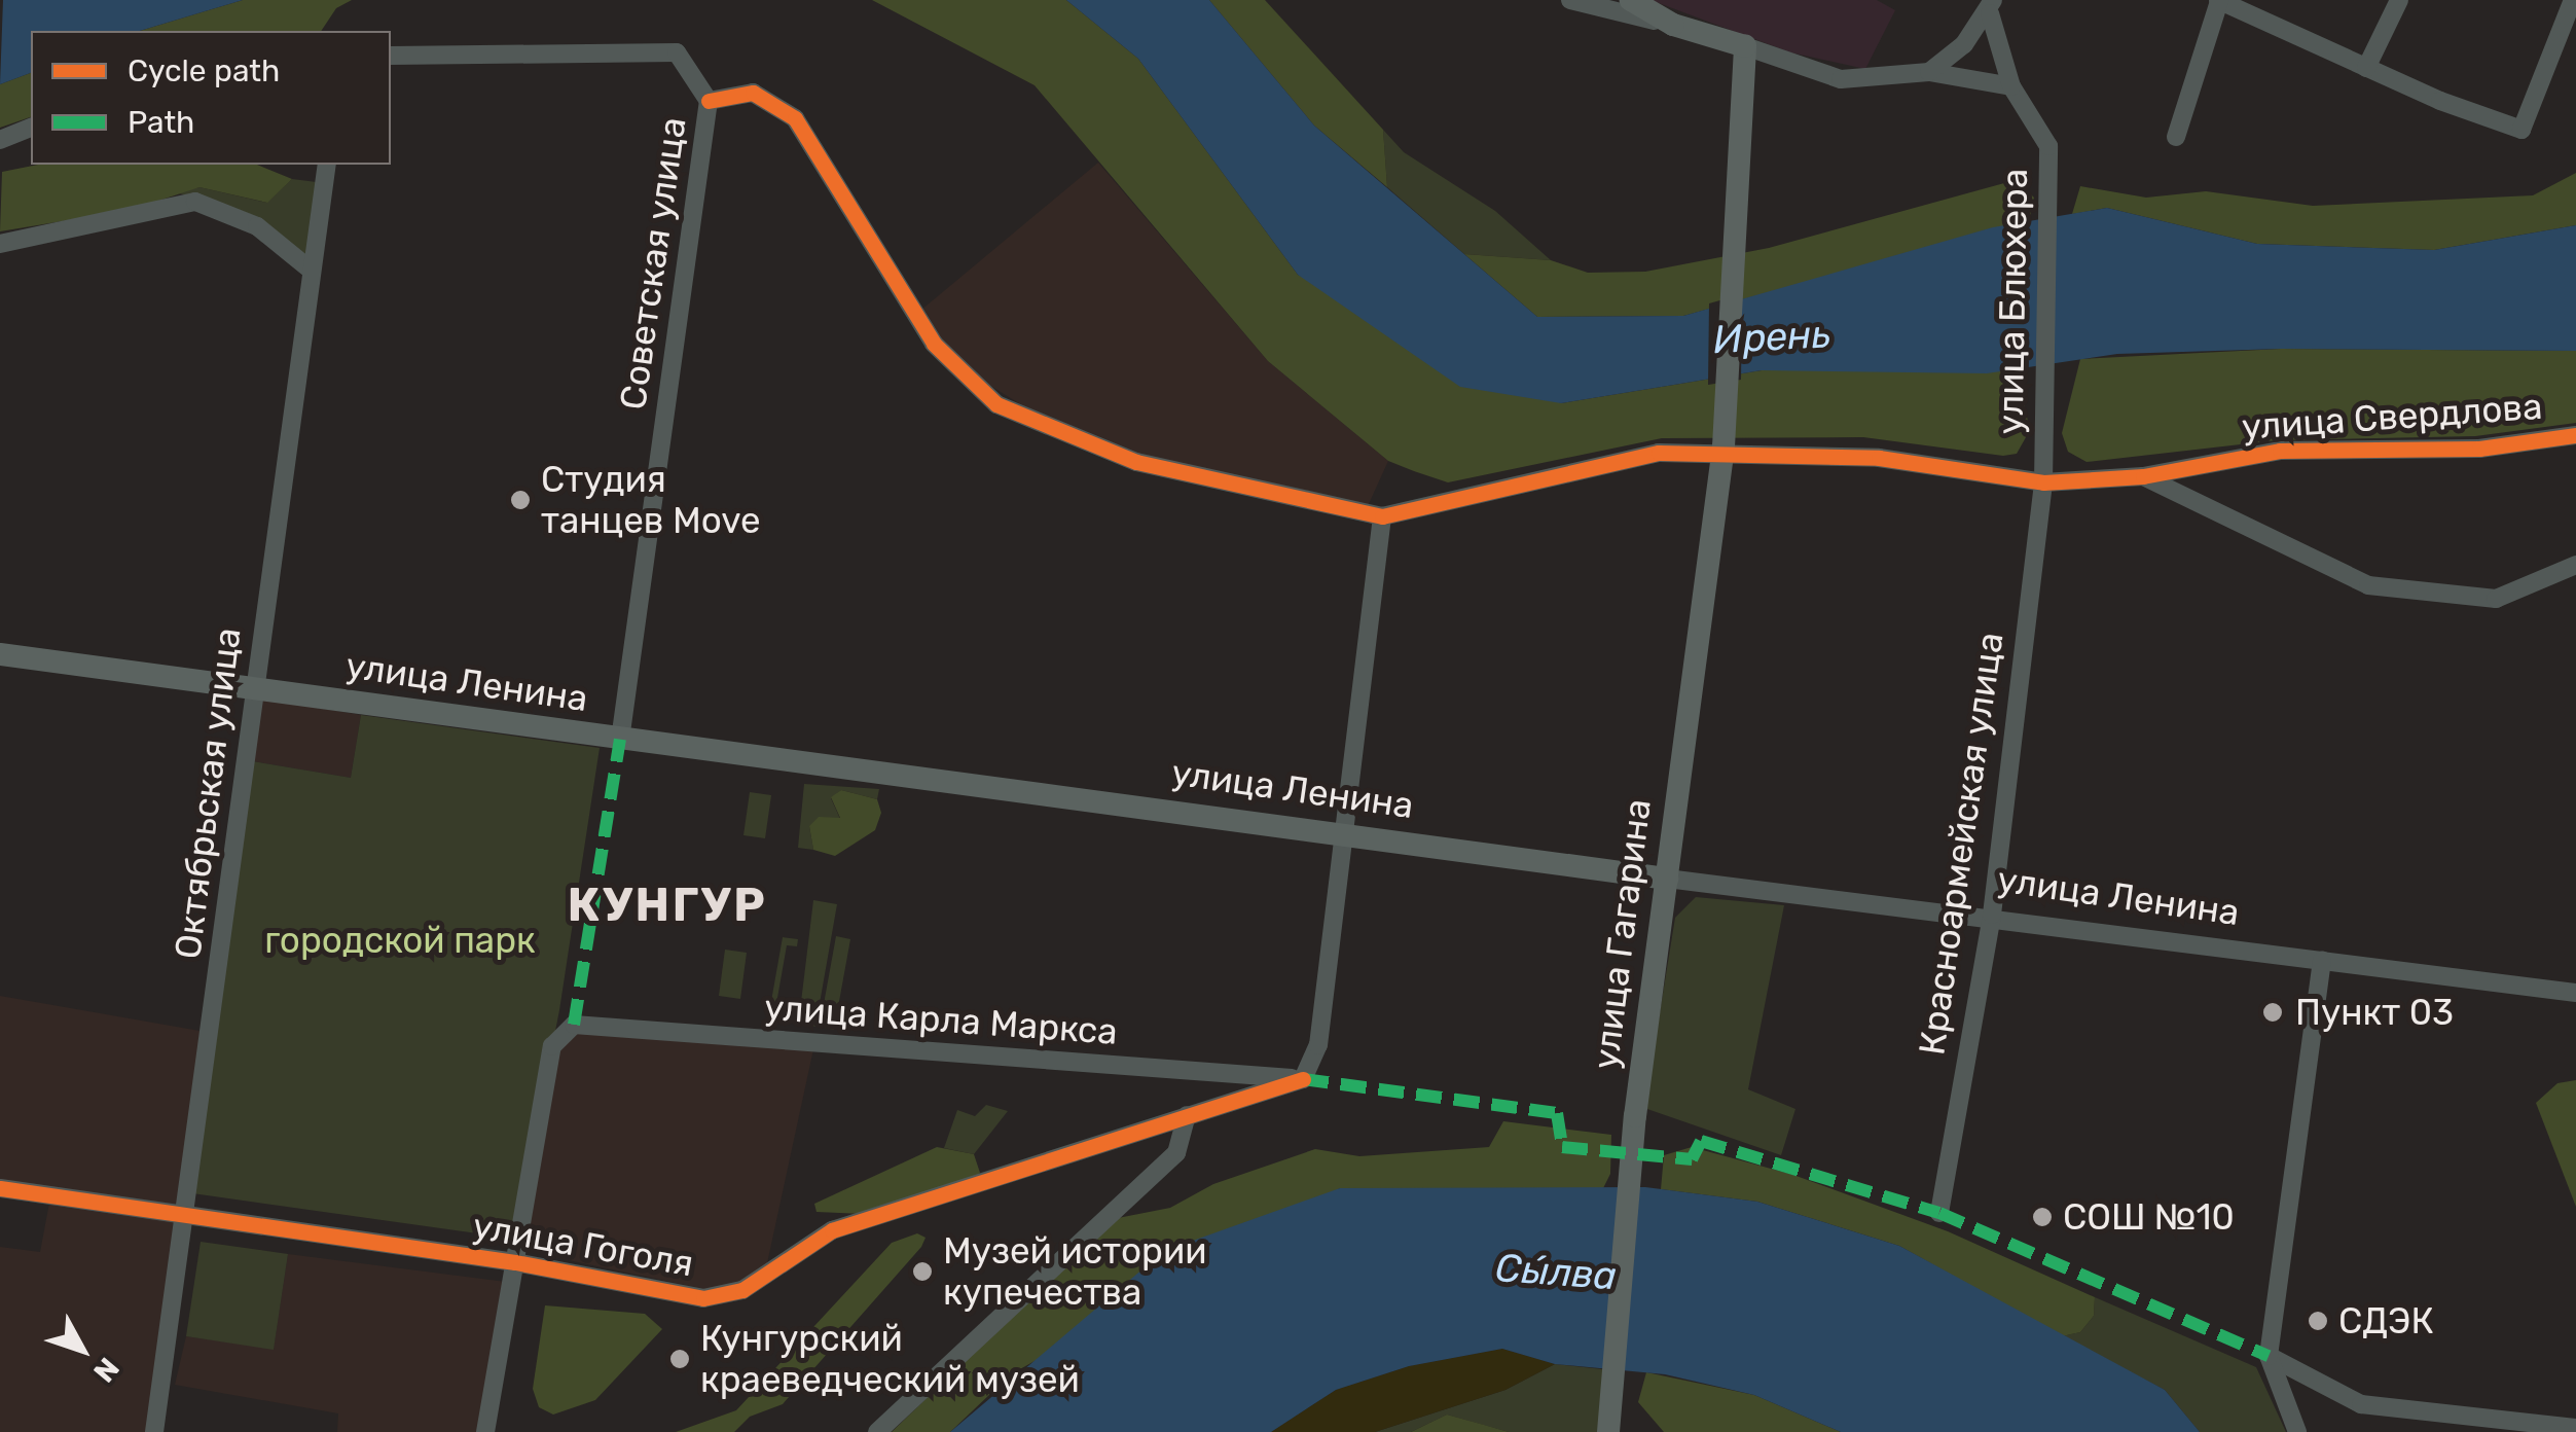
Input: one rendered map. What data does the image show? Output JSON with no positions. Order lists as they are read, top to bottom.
{
  "streets": {
    "main road": ["улица Ленина", "улица Гагарина"],
    "street": [
      "Советская улица",
      "улица Блюхера",
      "улица Свердлова",
      "Октябрьская улица",
      "Красноармейская улица",
      "улица Карла Маркса",
      "улица Гоголя"
    ]
  },
  "crossings": [
    ["Советская улица", "улица Ленина"],
    ["улица Блюхера", "улица Свердлова"],
    ["улица Блюхера", "Красноармейская улица"],
    ["улица Свердлова", "Красноармейская улица"],
    ["улица Свердлова", "улица Гагарина"],
    ["улица Ленина", "Октябрьская улица"],
    ["улица Ленина", "Красноармейская улица"],
    ["улица Ленина", "улица Гагарина"],
    ["Октябрьская улица", "улица Гоголя"],
    ["улица Карла Маркса", "улица Гоголя"]
  ],
  "districts": ["КУНГУР"],
  "water": ["Ирень", "Сы́лва"],
  "parks": ["городской парк"],
  "places": [
    "Студия танцев Move",
    "Пункт 03",
    "СОШ №10",
    "Музей истории купечества",
    "СДЭК",
    "Кунгурский краеведческий музей"
  ],
  "legend": ["Cycle path", "Path"],
  "north": "bottom right"
}
